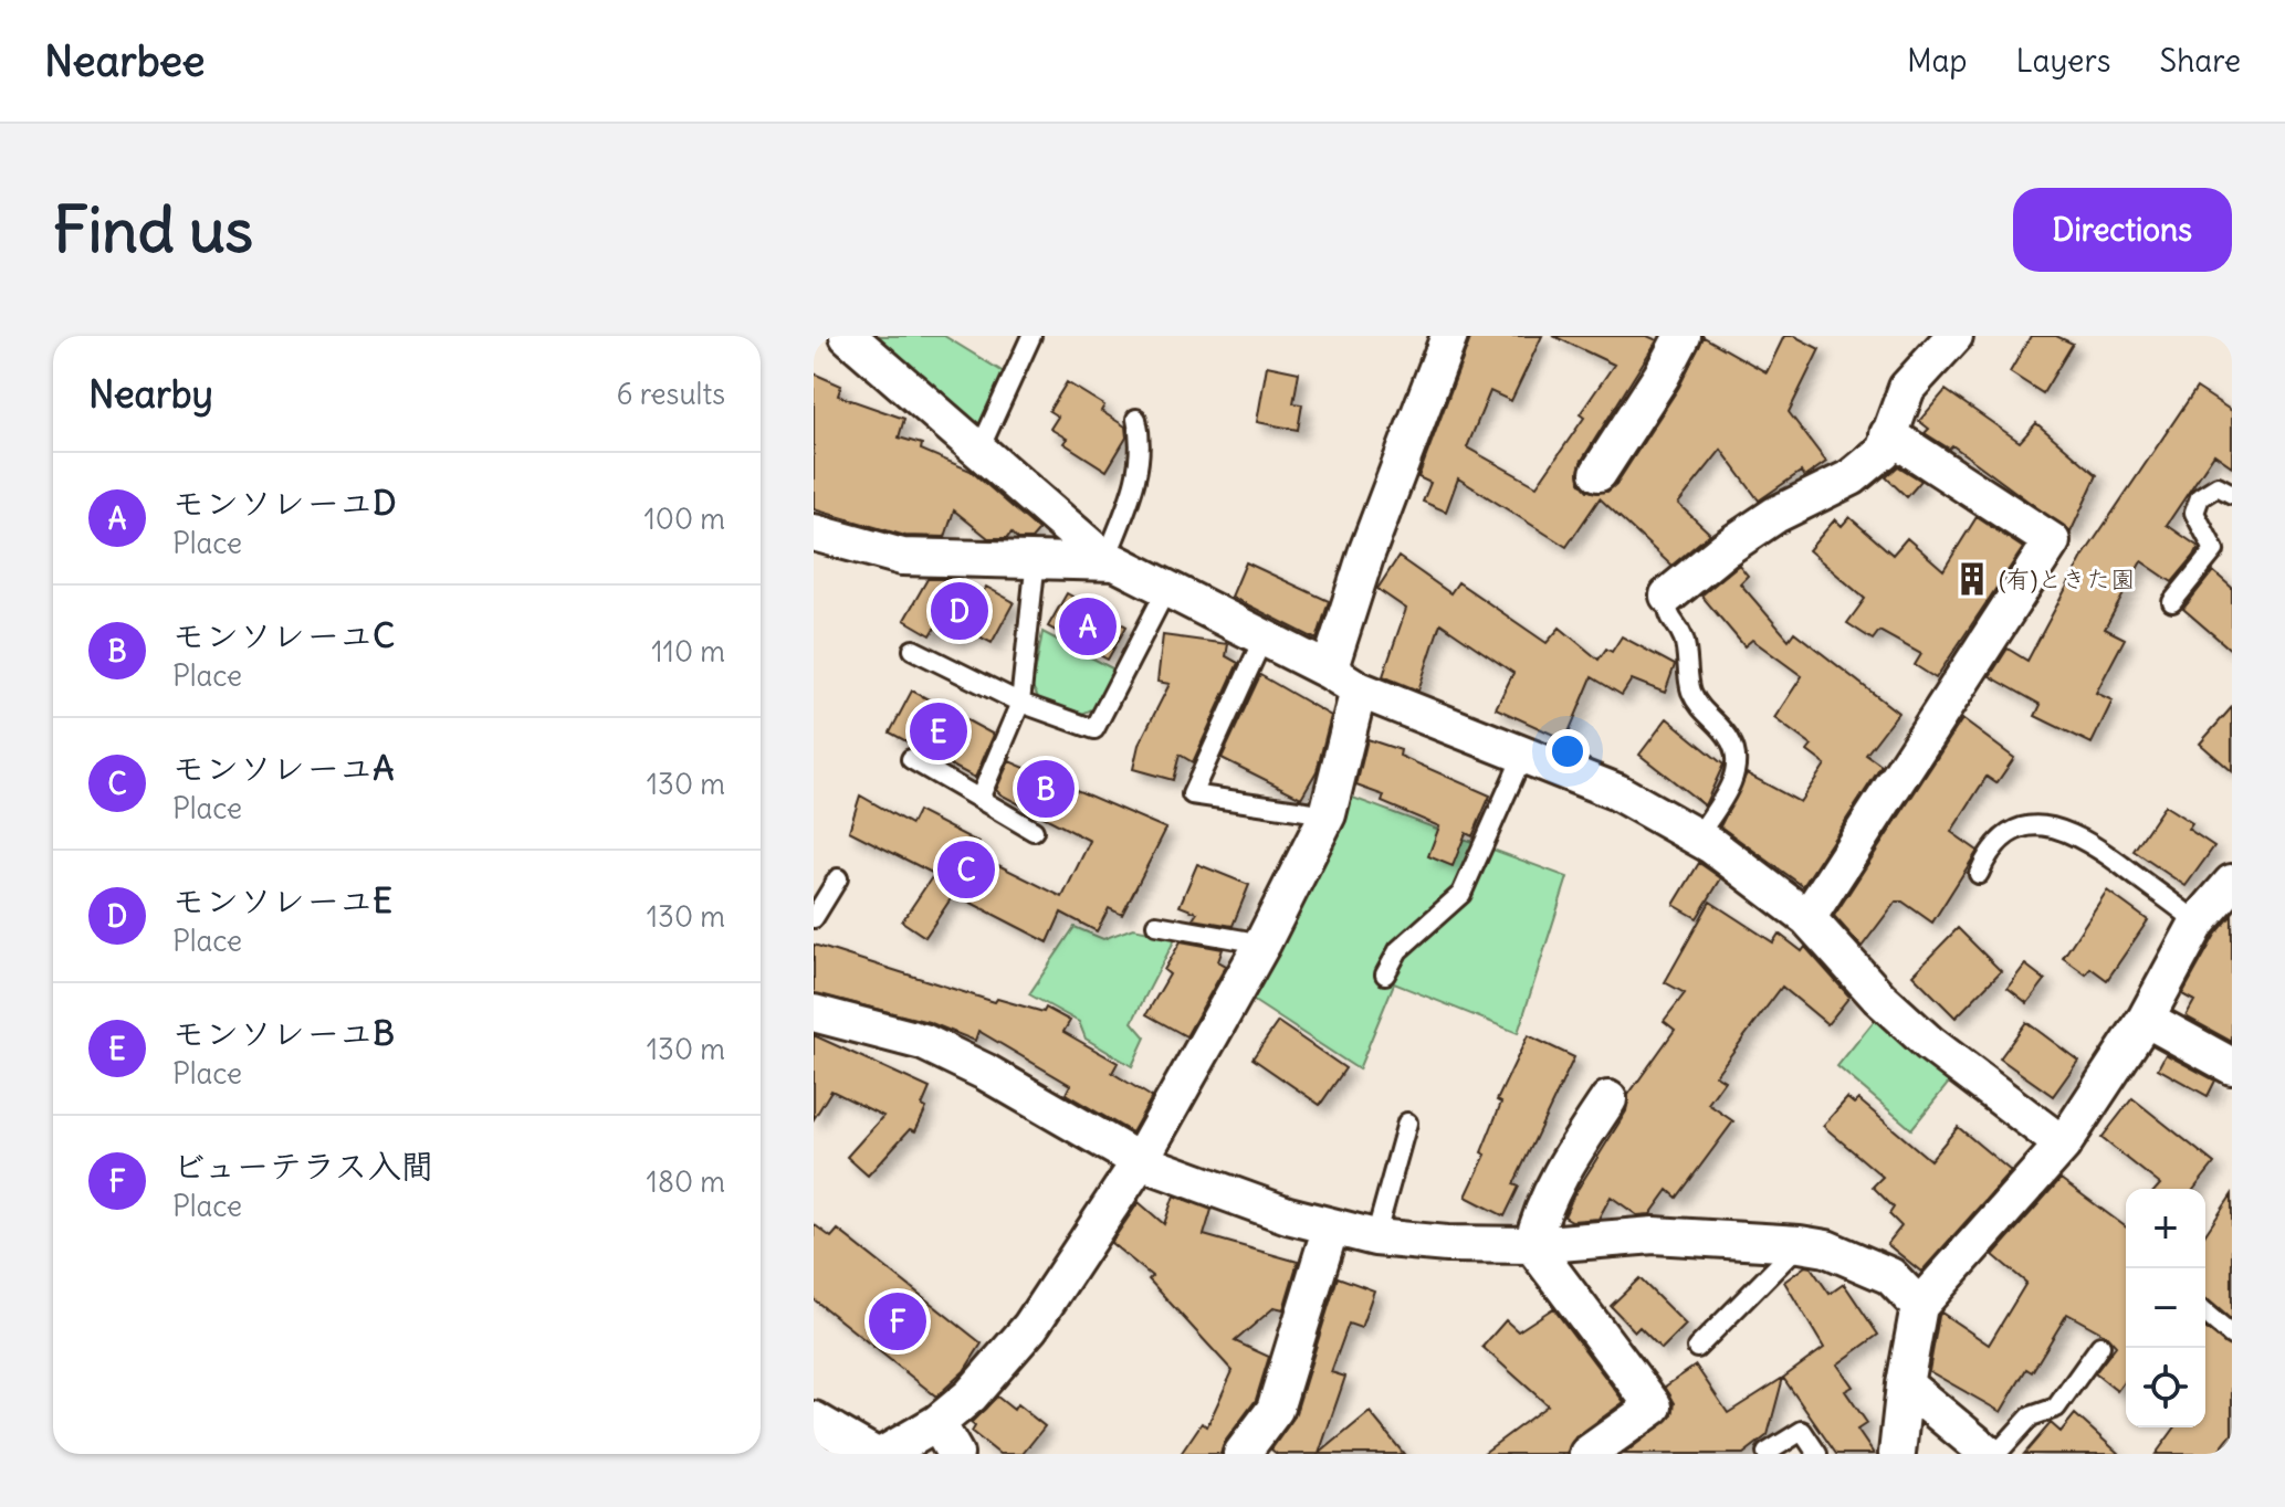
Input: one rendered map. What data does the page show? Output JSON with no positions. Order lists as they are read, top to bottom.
{
  "places": {
    "building": ["(有)ときた園"]
  },
  "page": {
    "header": "Nearbee",
    "nav": ["Map", "Layers", "Share"],
    "buttons": "Directions",
    "title": "Find us",
    "heading": ["Nearby", "6 results"],
    "list": [
      {
        "mark": "A",
        "name": "モンソレーユD",
        "note": "Place",
        "value": "100 m"
      },
      {
        "mark": "B",
        "name": "モンソレーユC",
        "note": "Place",
        "value": "110 m"
      },
      {
        "mark": "C",
        "name": "モンソレーユA",
        "note": "Place",
        "value": "130 m"
      },
      {
        "mark": "D",
        "name": "モンソレーユE",
        "note": "Place",
        "value": "130 m"
      },
      {
        "mark": "E",
        "name": "モンソレーユB",
        "note": "Place",
        "value": "130 m"
      },
      {
        "mark": "F",
        "name": "ビューテラス入間",
        "note": "Place",
        "value": "180 m"
      }
    ],
    "pins": [
      "D",
      "A",
      "E",
      "B",
      "C",
      "F"
    ],
    "map_buttons": ["+", "−"]
  }
}
